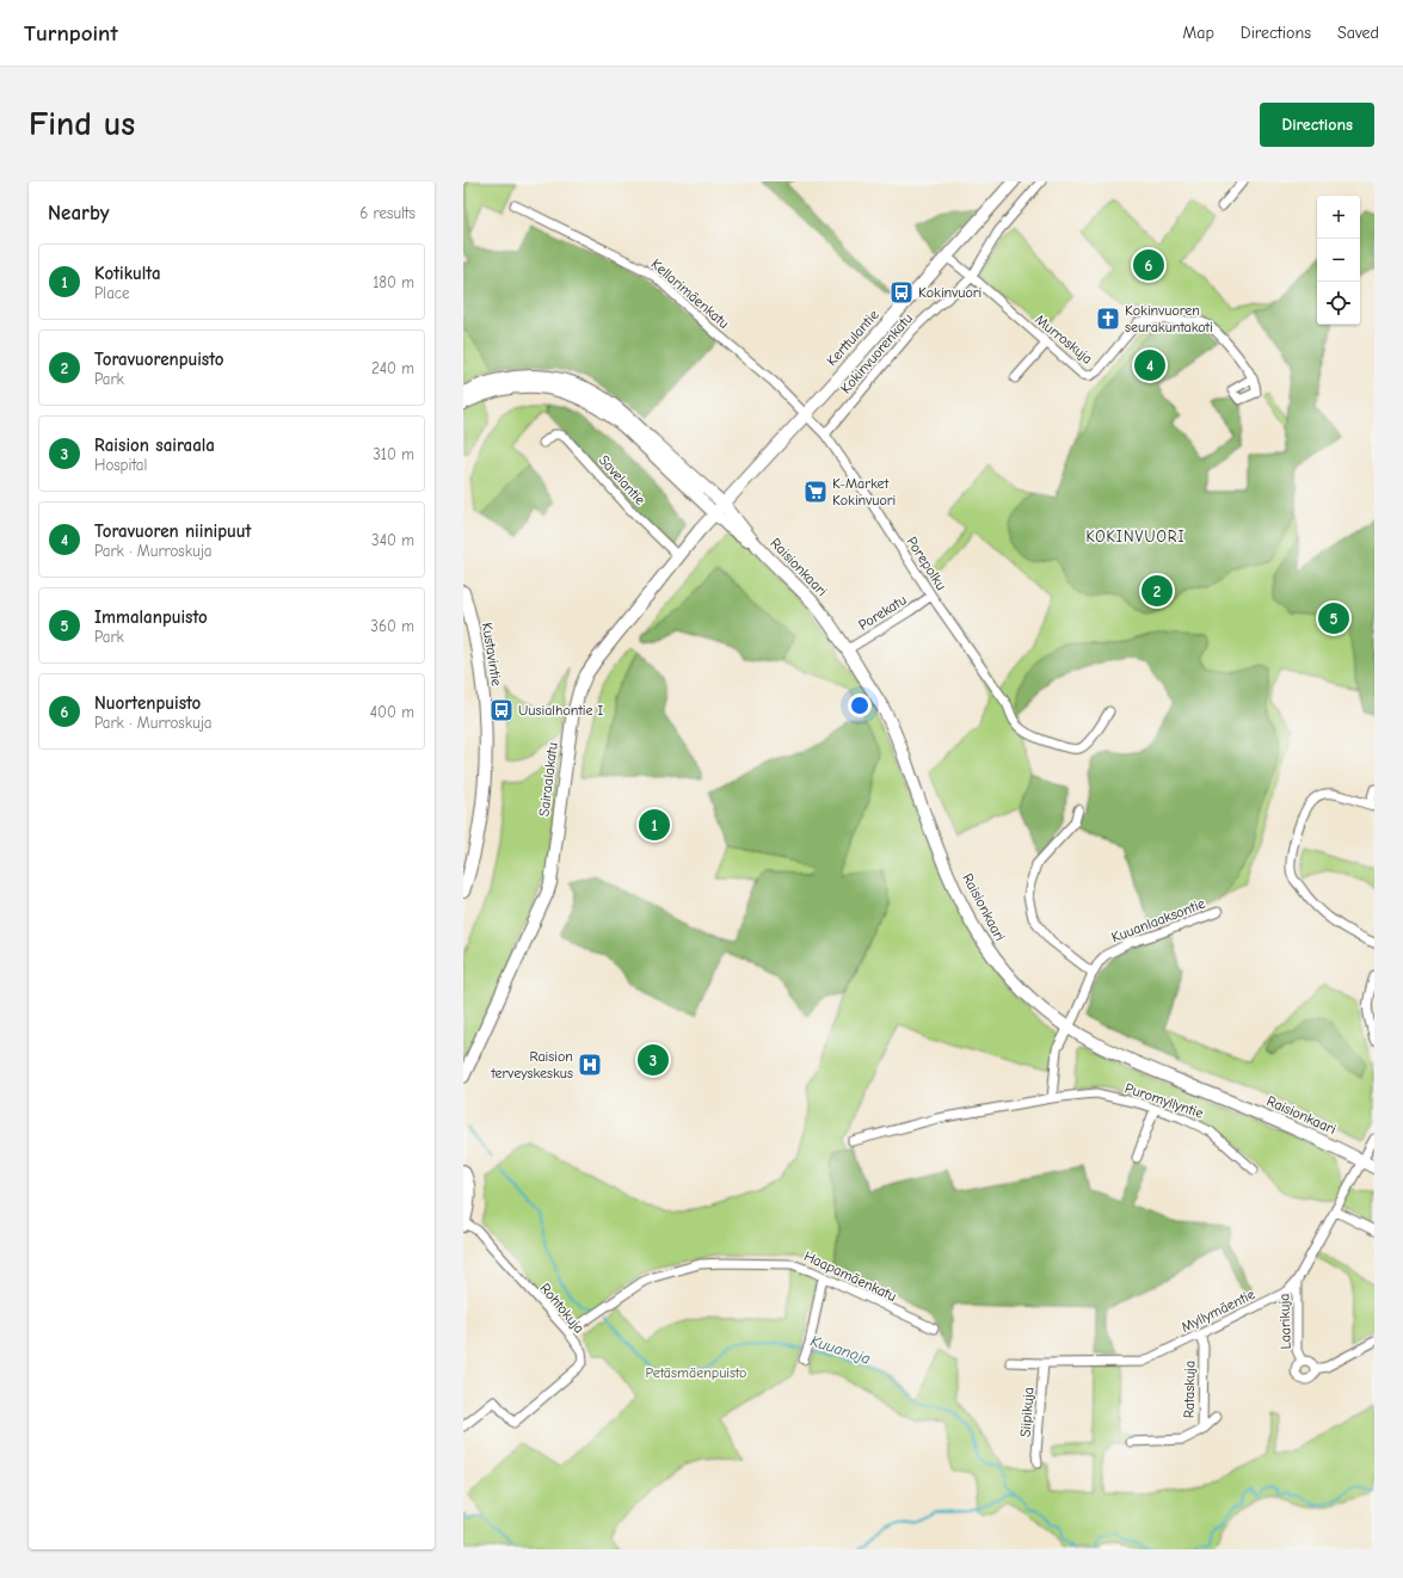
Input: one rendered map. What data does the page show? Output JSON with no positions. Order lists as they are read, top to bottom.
{
  "streets": {
    "main road": [
      "Kerttulantie",
      "Raisionkaari",
      "Kustavintie",
      "Sairaalakatu"
    ],
    "street": [
      "Kellarimäenkatu",
      "Murroskuja",
      "Kokinvuorenkatu",
      "Savelantie",
      "Porepolku",
      "Porekatu",
      "Kuuanlaaksontie",
      "Puromyllyntie",
      "Haapamäenkatu",
      "Rohtokuja",
      "Myllymäentie",
      "Laarikuja",
      "Rataskuja",
      "Siipikuja"
    ]
  },
  "crossings": [
    ["Kellarimäenkatu", "Kerttulantie"],
    ["Kerttulantie", "Murroskuja"],
    ["Kerttulantie", "Raisionkaari"],
    ["Kerttulantie", "Sairaalakatu"],
    ["Murroskuja", "Kokinvuorenkatu"],
    ["Kokinvuorenkatu", "Porepolku"],
    ["Savelantie", "Sairaalakatu"],
    ["Porepolku", "Porekatu"],
    ["Raisionkaari", "Porekatu"],
    ["Raisionkaari", "Sairaalakatu"],
    ["Raisionkaari", "Kuuanlaaksontie"],
    ["Raisionkaari", "Myllymäentie"],
    ["Haapamäenkatu", "Rohtokuja"],
    ["Myllymäentie", "Laarikuja"],
    ["Myllymäentie", "Rataskuja"],
    ["Myllymäentie", "Siipikuja"]
  ],
  "districts": ["KOKINVUORI"],
  "water": ["Kuuanoja"],
  "parks": ["Petäsmäenpuisto"],
  "places": {
    "bus stop": ["Kokinvuori", "Uusialhontie I"],
    "church": ["Kokinvuoren seurakuntakoti"],
    "supermarket": ["K-Market Kokinvuori"],
    "hospital": ["Raision terveyskeskus"]
  },
  "page": {
    "header": "Turnpoint",
    "nav": ["Map", "Directions", "Saved"],
    "buttons": "Directions",
    "title": "Find us",
    "heading": ["Nearby", "6 results"],
    "map_buttons": ["+", "−"],
    "list": [
      {
        "mark": "1",
        "name": "Kotikulta",
        "note": "Place",
        "value": "180 m"
      },
      {
        "mark": "2",
        "name": "Toravuorenpuisto",
        "note": "Park",
        "value": "240 m"
      },
      {
        "mark": "3",
        "name": "Raision sairaala",
        "note": "Hospital",
        "value": "310 m"
      },
      {
        "mark": "4",
        "name": "Toravuoren niinipuut",
        "note": "Park · Murroskuja",
        "value": "340 m"
      },
      {
        "mark": "5",
        "name": "Immalanpuisto",
        "note": "Park",
        "value": "360 m"
      },
      {
        "mark": "6",
        "name": "Nuortenpuisto",
        "note": "Park · Murroskuja",
        "value": "400 m"
      }
    ],
    "pins": [
      "6",
      "4",
      "2",
      "5",
      "1",
      "3"
    ]
  }
}
